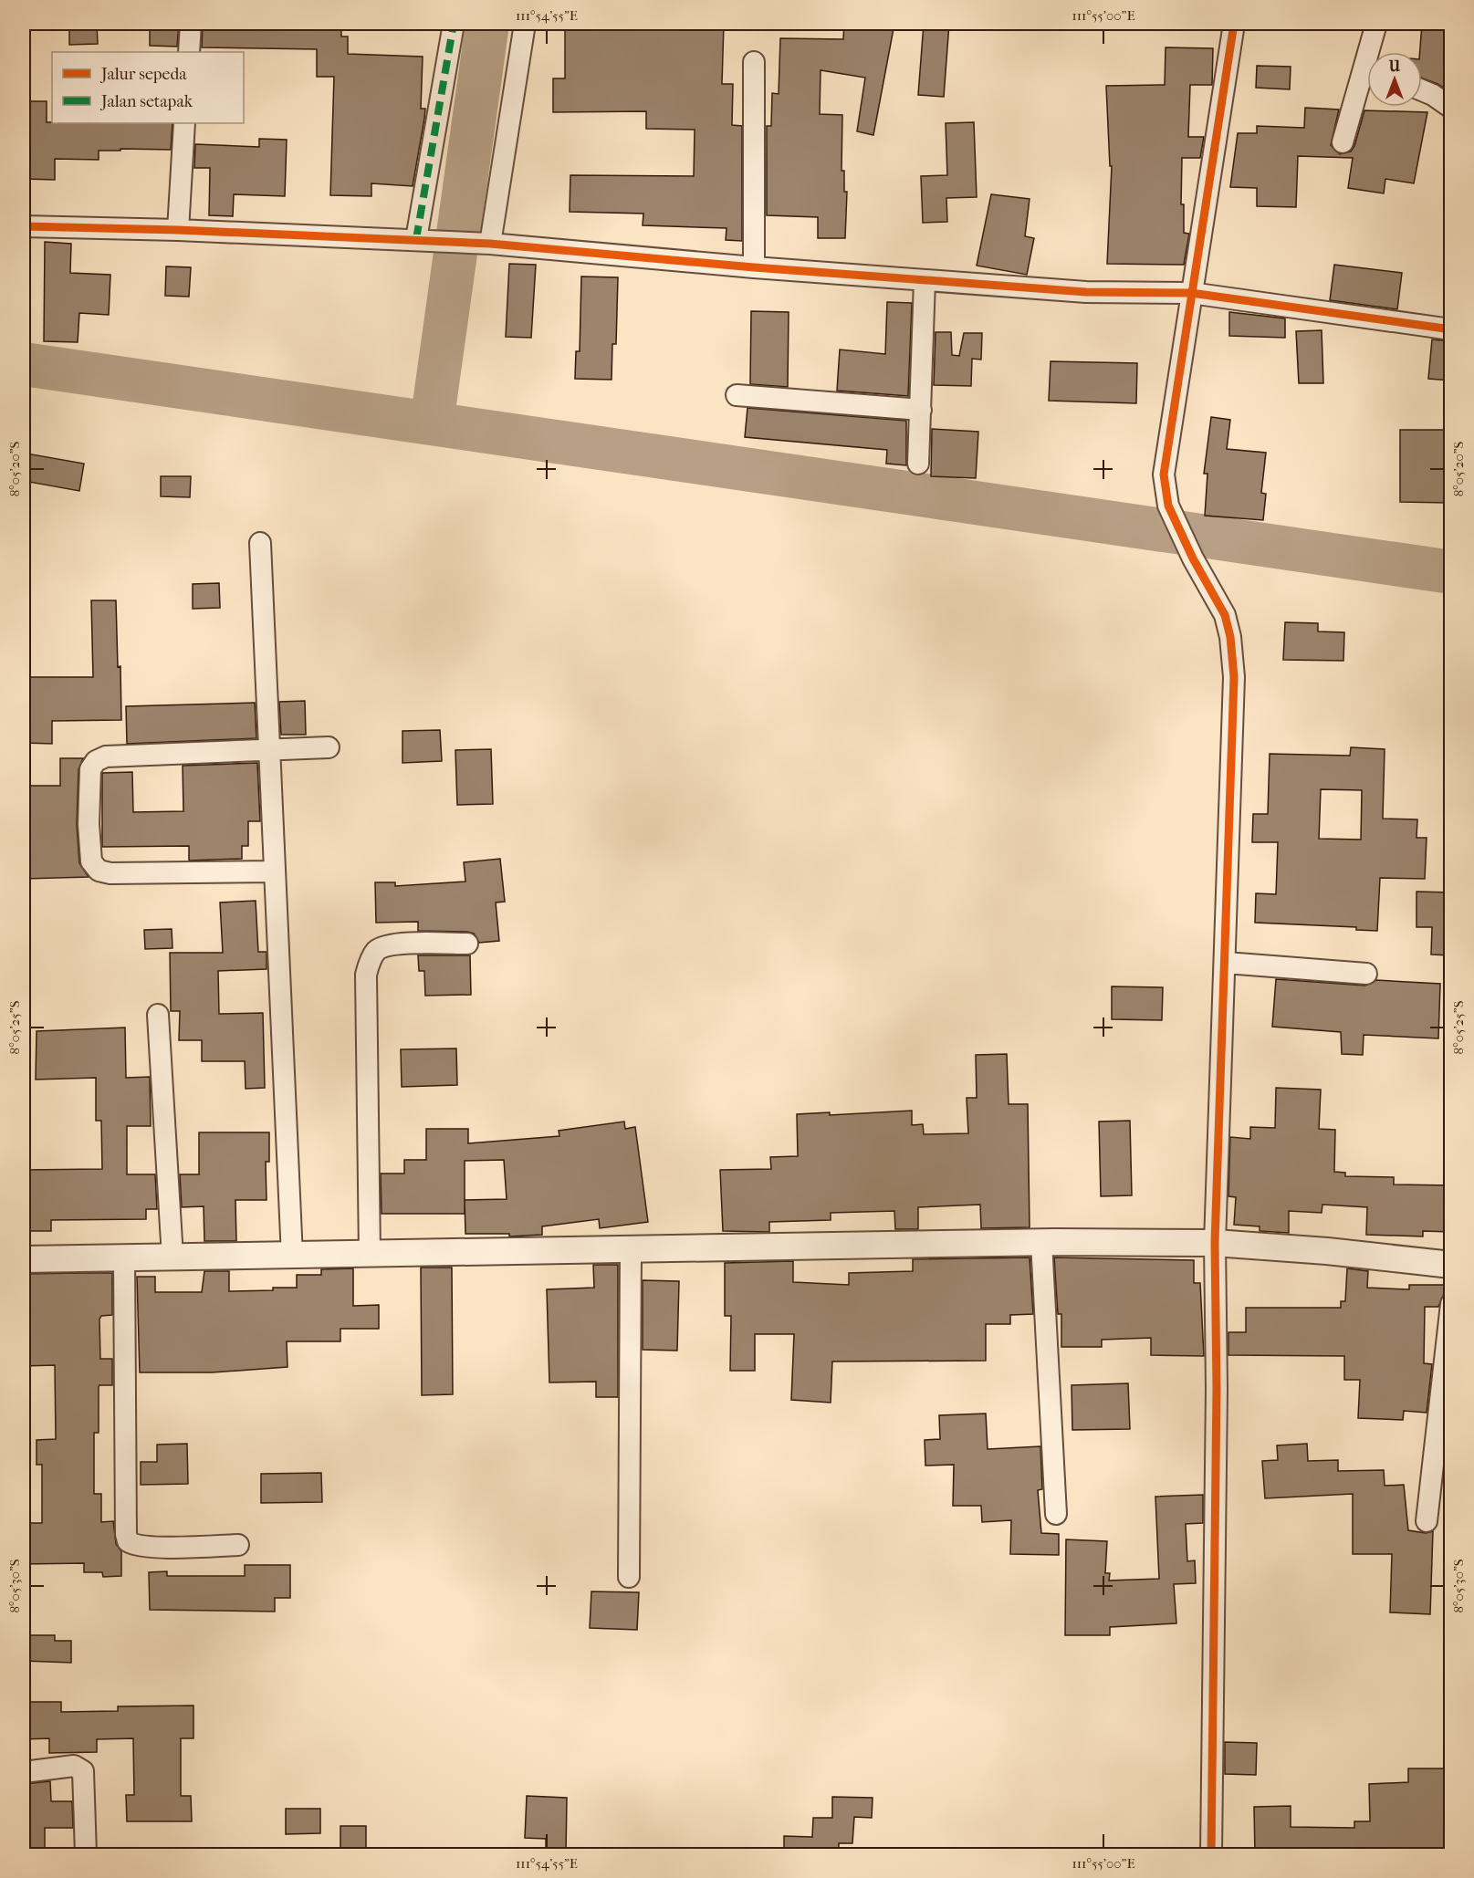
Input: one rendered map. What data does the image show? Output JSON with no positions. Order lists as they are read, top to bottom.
{
  "legend": ["Jalur sepeda", "Jalan setapak"],
  "north": "top",
  "coordinates": [
    "111°54'55\"E",
    "111°55'00\"E",
    "8°05'20\"S",
    "8°05'25\"S",
    "8°05'30\"S"
  ]
}
